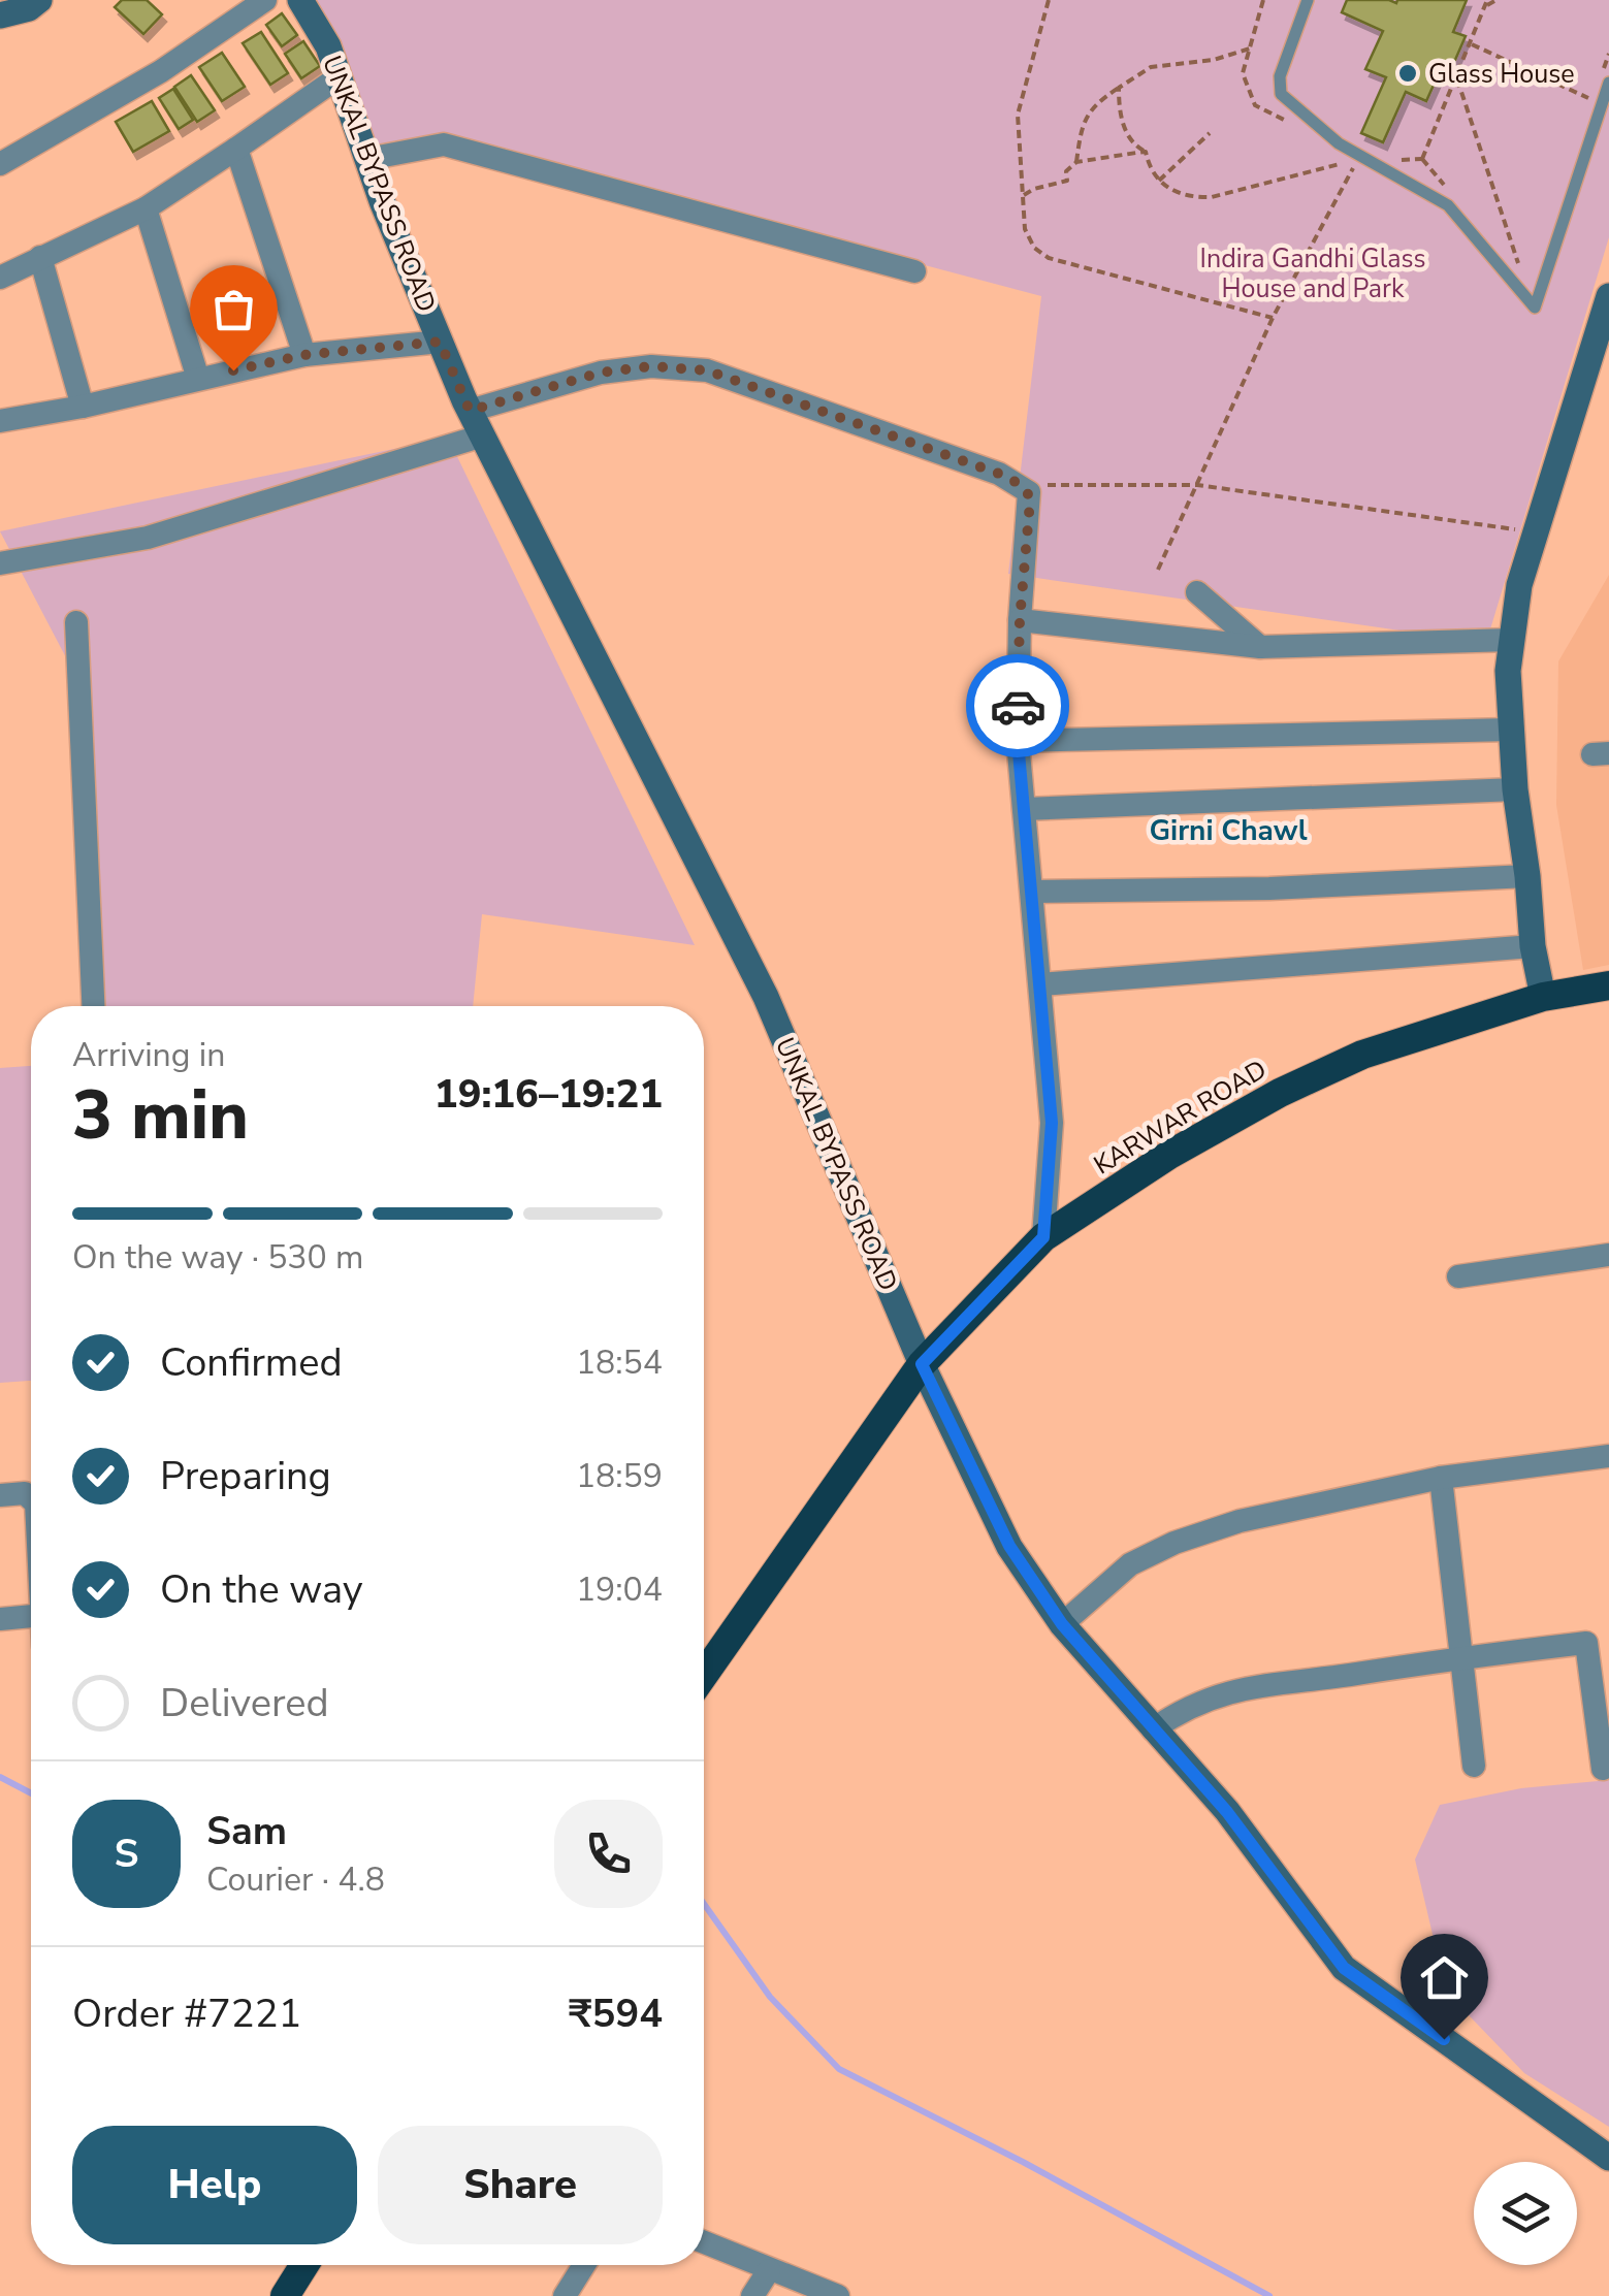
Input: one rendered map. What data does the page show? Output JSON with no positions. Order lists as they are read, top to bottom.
{
  "streets": {
    "highway": ["KARWAR ROAD"],
    "main road": ["UNKAL BYPASS ROAD"]
  },
  "crossings": [
    ["UNKAL BYPASS ROAD", "KARWAR ROAD"]
  ],
  "districts": ["Girni Chawl"],
  "parks": ["Indira Gandhi Glass House and Park"],
  "places": ["Glass House"],
  "page": {
    "heading": ["3 min", "Arriving in", "19:16–19:21"],
    "panel": [
      "Sam",
      "Courier · 4.8",
      "Order #7221",
      "₹594"
    ],
    "bar": "On the way · 530 m",
    "list": [
      ["Confirmed", "18:54"],
      ["Preparing", "18:59"],
      ["On the way", "19:04"],
      "Delivered"
    ],
    "round": "S",
    "buttons": ["Help", "Share"]
  }
}
